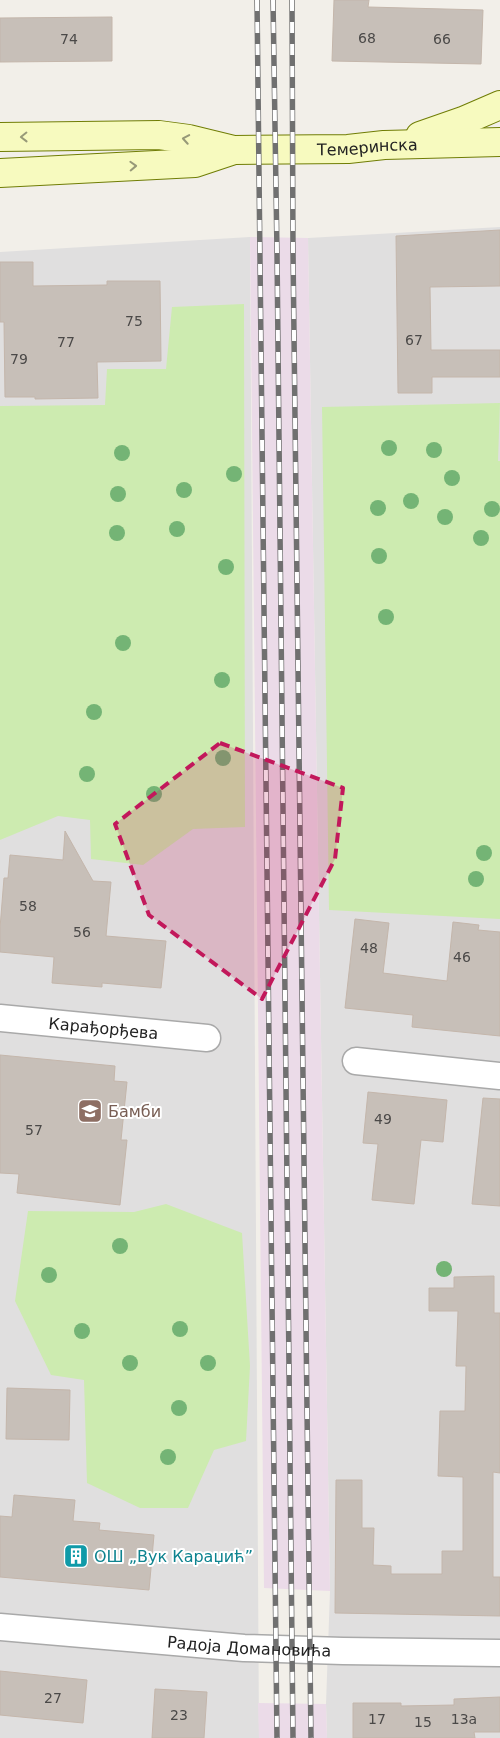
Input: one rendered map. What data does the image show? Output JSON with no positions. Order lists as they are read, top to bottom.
{
  "streets": {
    "main road": ["Темеринска"],
    "street": ["Карађорђева", "Радоја Домановића"]
  },
  "places": {
    "school or university": ["Бамби"],
    "building": ["ОШ „Вук Караџић”"]
  },
  "house_numbers": [
    "68",
    "74",
    "66",
    "75",
    "67",
    "77",
    "79",
    "58",
    "56",
    "48",
    "46",
    "49",
    "57",
    "27",
    "23",
    "17",
    "13a",
    "15"
  ]
}
